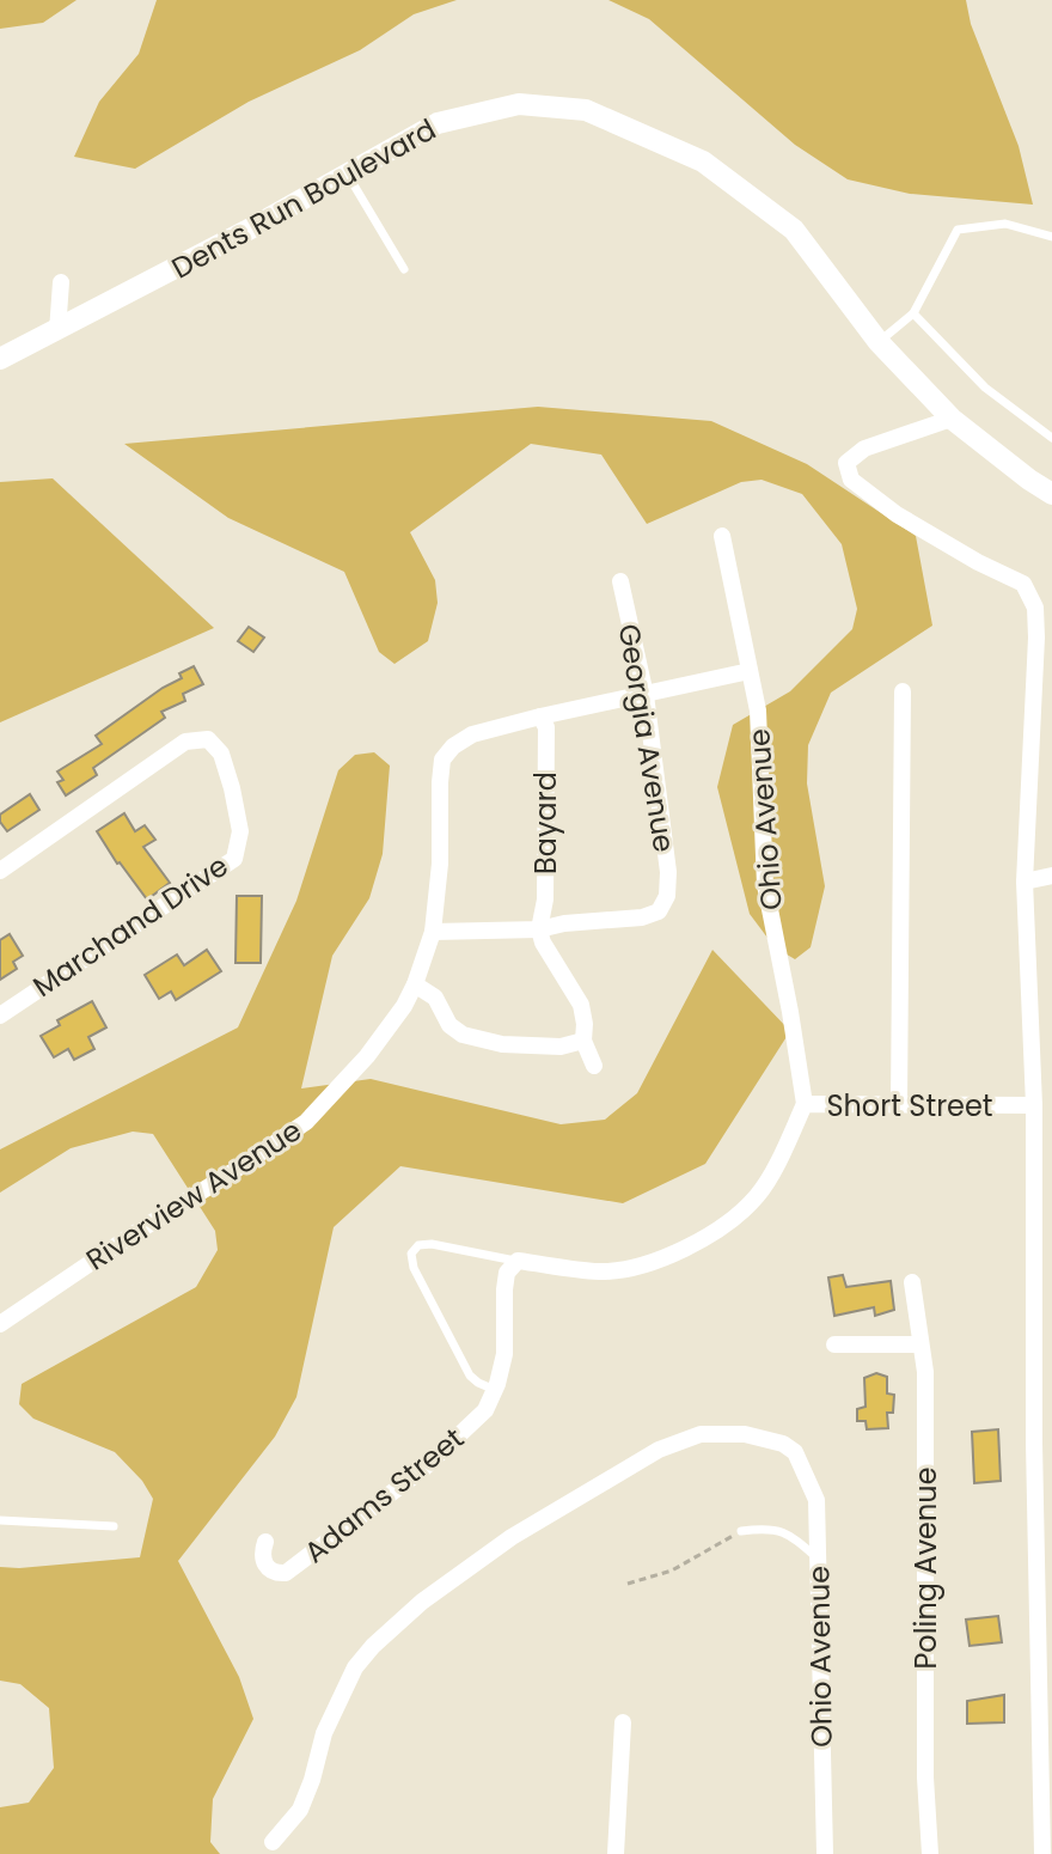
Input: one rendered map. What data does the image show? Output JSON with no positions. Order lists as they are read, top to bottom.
{
  "streets": {
    "street": [
      "Dents Run Boulevard",
      "Georgia Avenue",
      "Ohio Avenue",
      "Bayard",
      "Marchand Drive",
      "Short Street",
      "Riverview Avenue",
      "Adams Street",
      "Poling Avenue"
    ]
  },
  "crossings": [
    ["Georgia Avenue", "Bayard"],
    ["Ohio Avenue", "Short Street"],
    ["Bayard", "Riverview Avenue"],
    ["Short Street", "Adams Street"]
  ]
}
